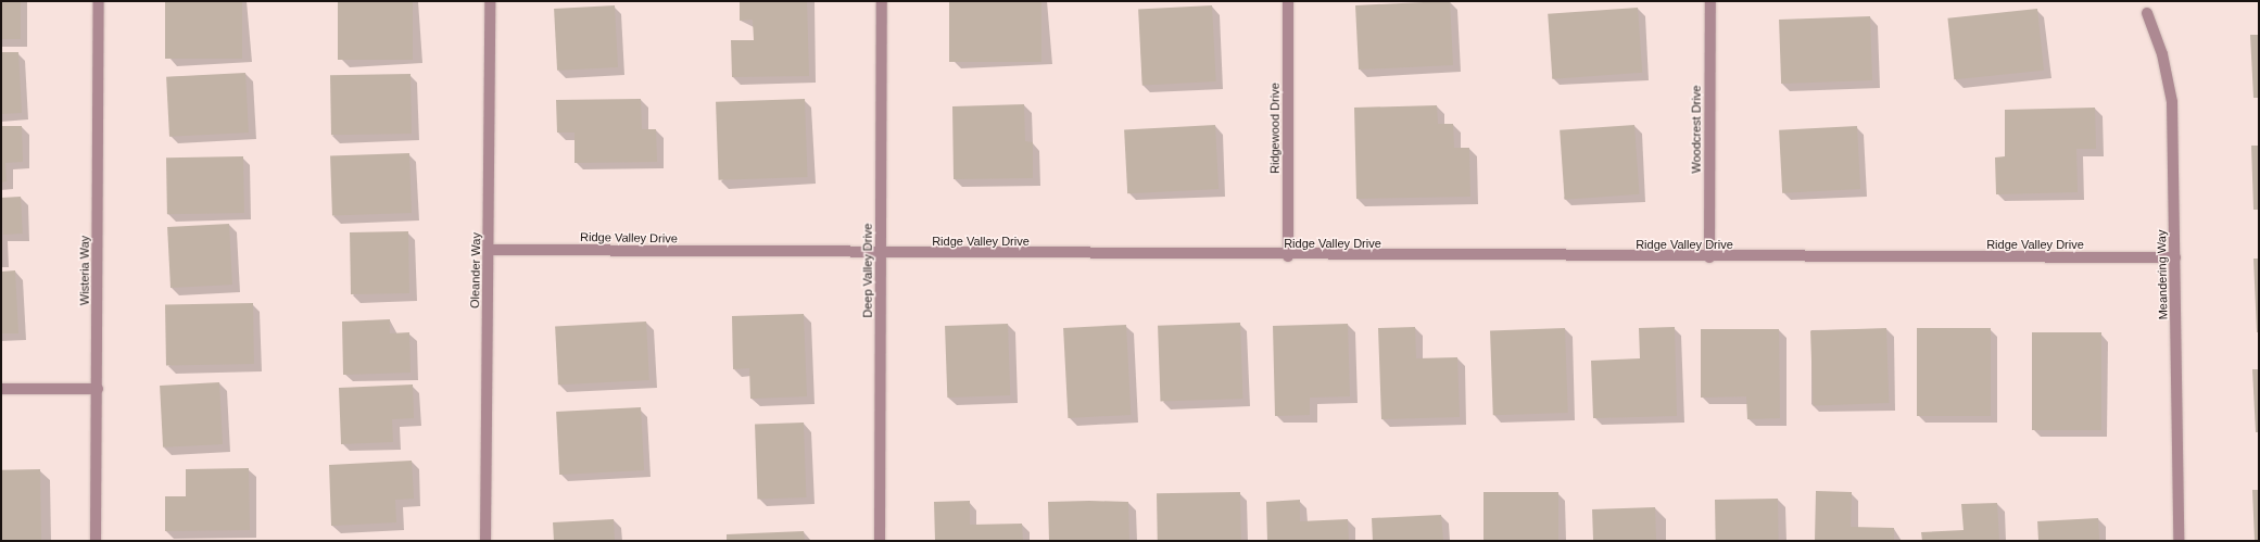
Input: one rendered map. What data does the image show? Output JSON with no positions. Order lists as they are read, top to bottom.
{
  "streets": {
    "street": [
      "Ridgewood Drive",
      "Woodcrest Drive",
      "Ridge Valley Drive",
      "Wisteria Way",
      "Oleander Way",
      "Deep Valley Drive",
      "Meandering Way"
    ]
  },
  "crossings": [
    ["Ridgewood Drive", "Ridge Valley Drive"],
    ["Woodcrest Drive", "Ridge Valley Drive"],
    ["Ridge Valley Drive", "Oleander Way"],
    ["Ridge Valley Drive", "Deep Valley Drive"],
    ["Ridge Valley Drive", "Meandering Way"]
  ]
}
